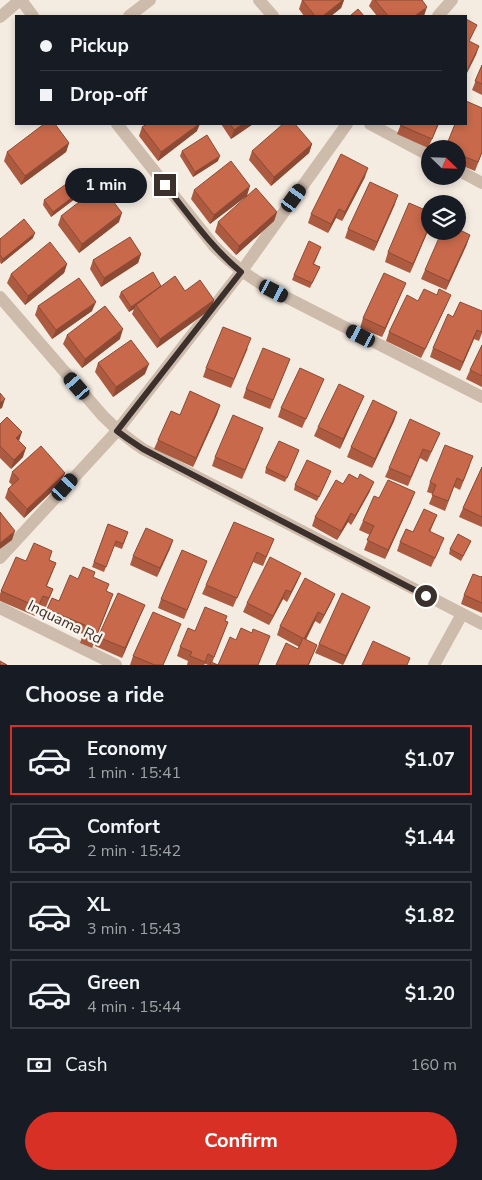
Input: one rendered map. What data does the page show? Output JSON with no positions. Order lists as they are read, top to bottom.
{
  "streets": {
    "street": ["Inquama Rd"]
  },
  "north": "bottom right",
  "page": {
    "banner": ["Pickup", "Drop-off"],
    "bubble": "1 min",
    "heading": "Choose a ride",
    "list": [
      {
        "name": "Economy",
        "note": "1 min · 15:41",
        "value": "$1.07"
      },
      {
        "name": "Comfort",
        "note": "2 min · 15:42",
        "value": "$1.44"
      },
      {
        "name": "XL",
        "note": "3 min · 15:43",
        "value": "$1.82"
      },
      {
        "name": "Green",
        "note": "4 min · 15:44",
        "value": "$1.20"
      }
    ],
    "pay": ["Cash", "160 m"],
    "buttons": "Confirm"
  }
}
